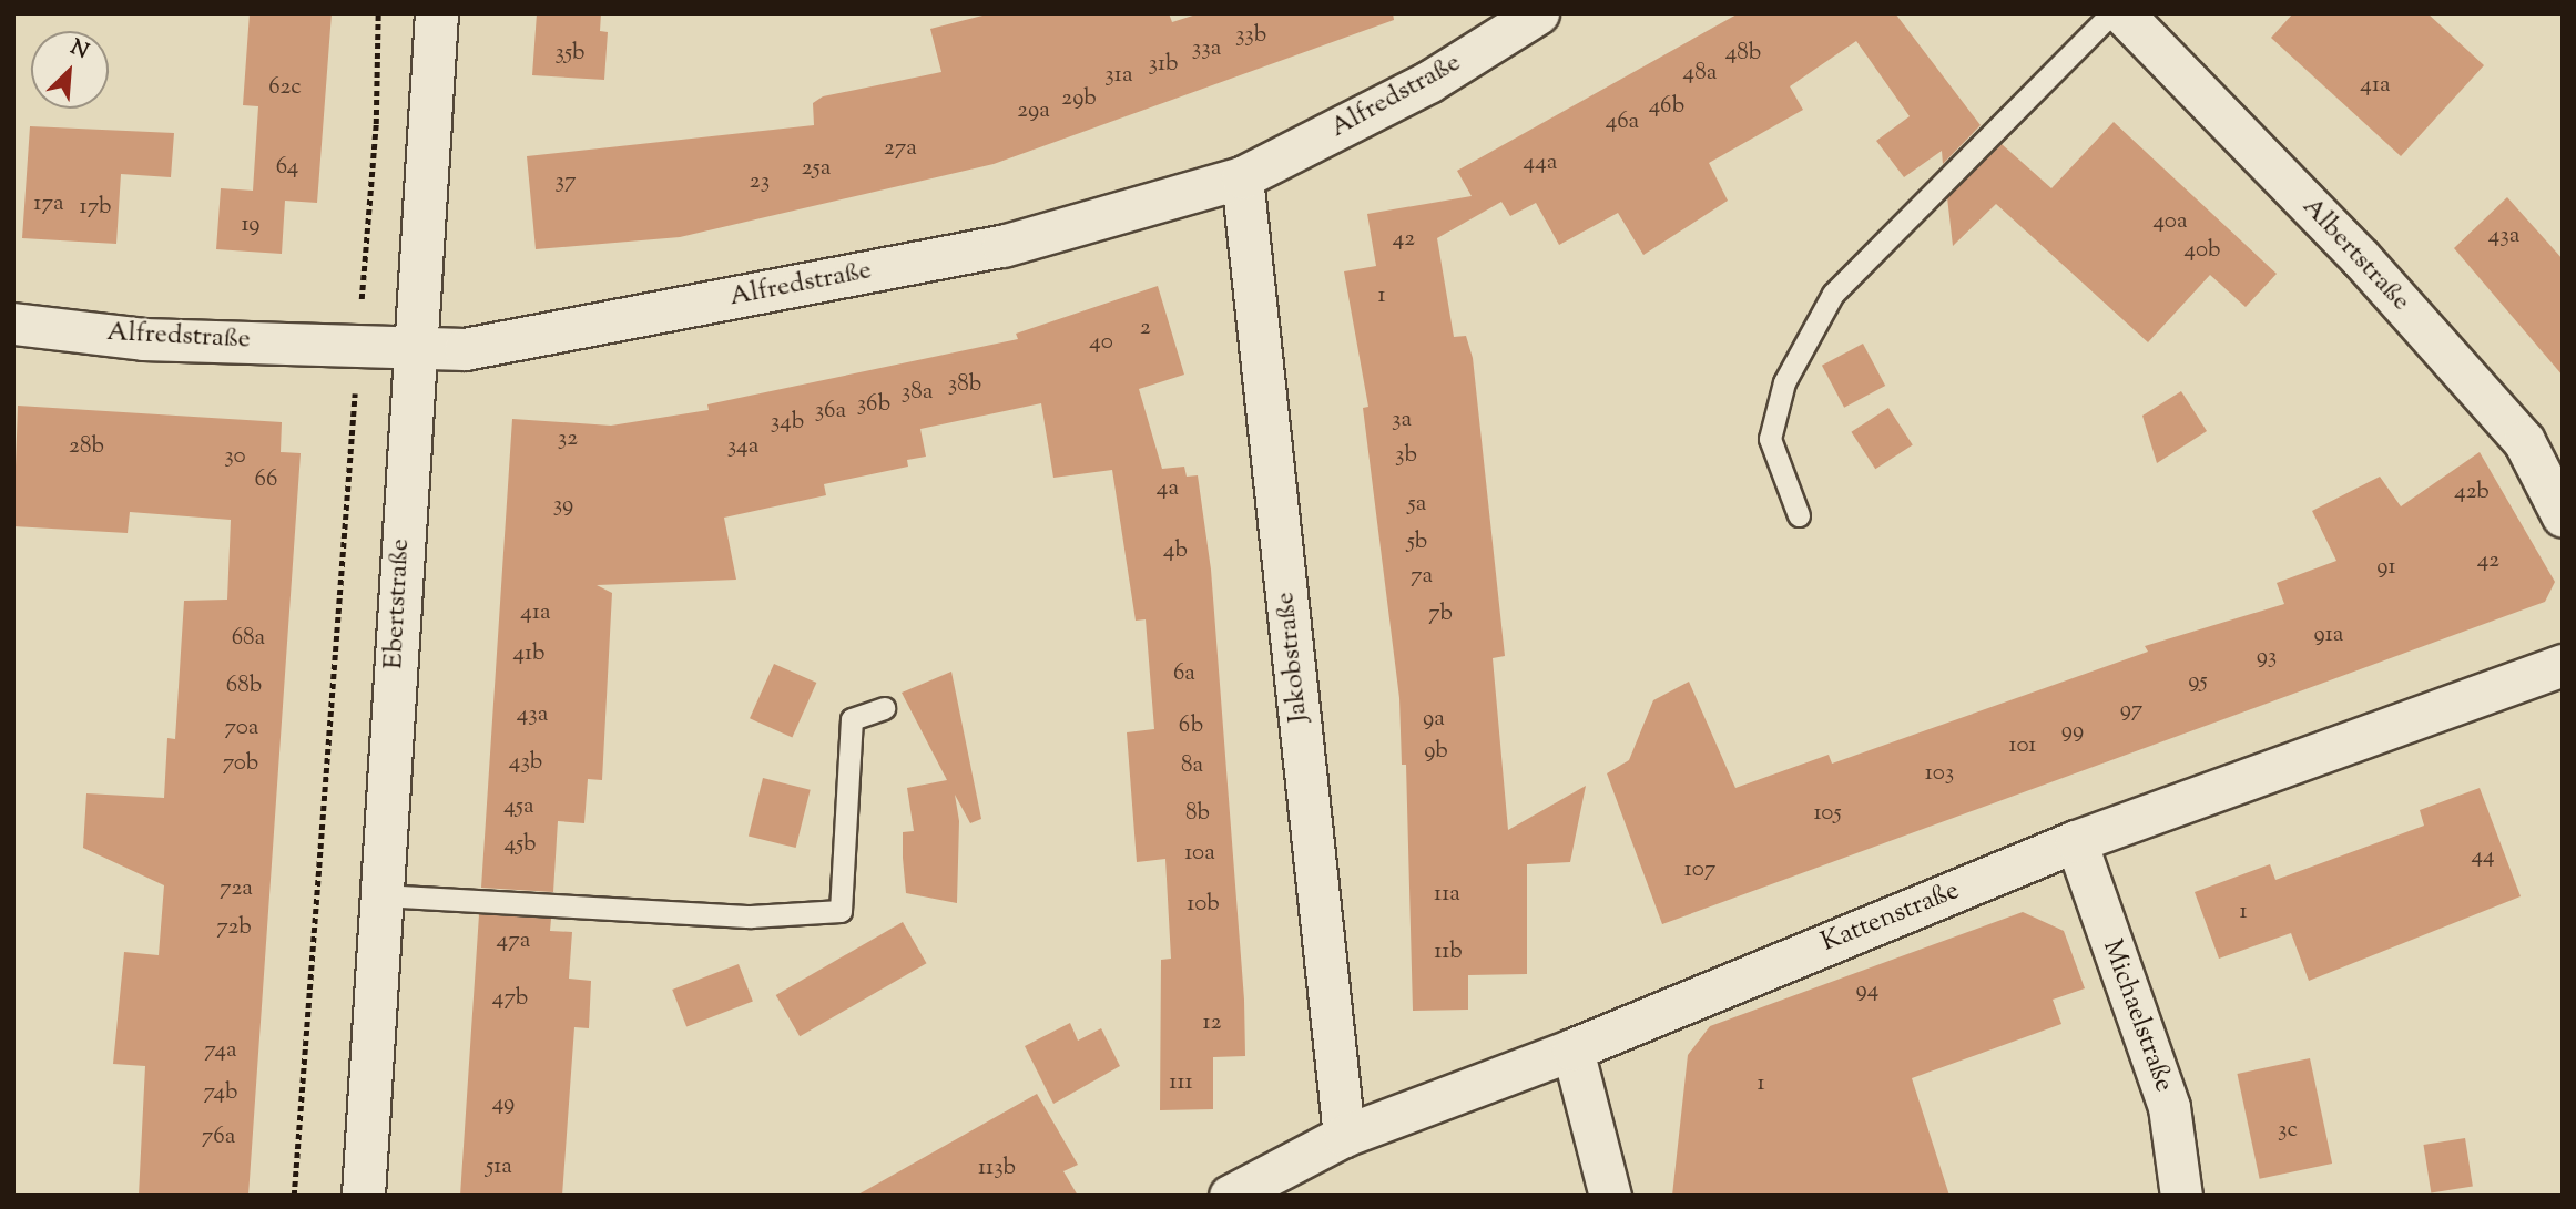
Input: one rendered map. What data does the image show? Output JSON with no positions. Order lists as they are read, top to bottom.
{
  "streets": {
    "street": [
      "Alfredstraße",
      "Albertstraße",
      "Ebertstraße",
      "Jakobstraße",
      "Kattenstraße",
      "Michaelstraße"
    ]
  },
  "crossings": [
    ["Alfredstraße", "Ebertstraße"],
    ["Alfredstraße", "Jakobstraße"],
    ["Jakobstraße", "Kattenstraße"],
    ["Kattenstraße", "Michaelstraße"]
  ],
  "house_numbers": [
    "33b",
    "33a",
    "35b",
    "48b",
    "31b",
    "48a",
    "31a",
    "41a",
    "62c",
    "29b",
    "46b",
    "29a",
    "46a",
    "27a",
    "44a",
    "64",
    "25a",
    "37",
    "23",
    "17a",
    "17b",
    "40a",
    "19",
    "43a",
    "42",
    "40b",
    "1",
    "2",
    "40",
    "38b",
    "38a",
    "36b",
    "36a",
    "3a",
    "34b",
    "32",
    "28b",
    "34a",
    "3b",
    "30",
    "66",
    "4a",
    "42b",
    "5a",
    "39",
    "5b",
    "4b",
    "42",
    "91",
    "7a",
    "41a",
    "7b",
    "91a",
    "68a",
    "41b",
    "93",
    "6a",
    "95",
    "68b",
    "97",
    "43a",
    "9a",
    "6b",
    "70a",
    "99",
    "101",
    "9b",
    "43b",
    "70b",
    "8a",
    "103",
    "45a",
    "8b",
    "105",
    "45b",
    "10a",
    "44",
    "107",
    "72a",
    "11a",
    "10b",
    "1",
    "72b",
    "47a",
    "11b",
    "94",
    "47b",
    "12",
    "74a",
    "111",
    "1",
    "74b",
    "49",
    "3c",
    "76a",
    "51a",
    "113b"
  ],
  "north": "top right"
}
